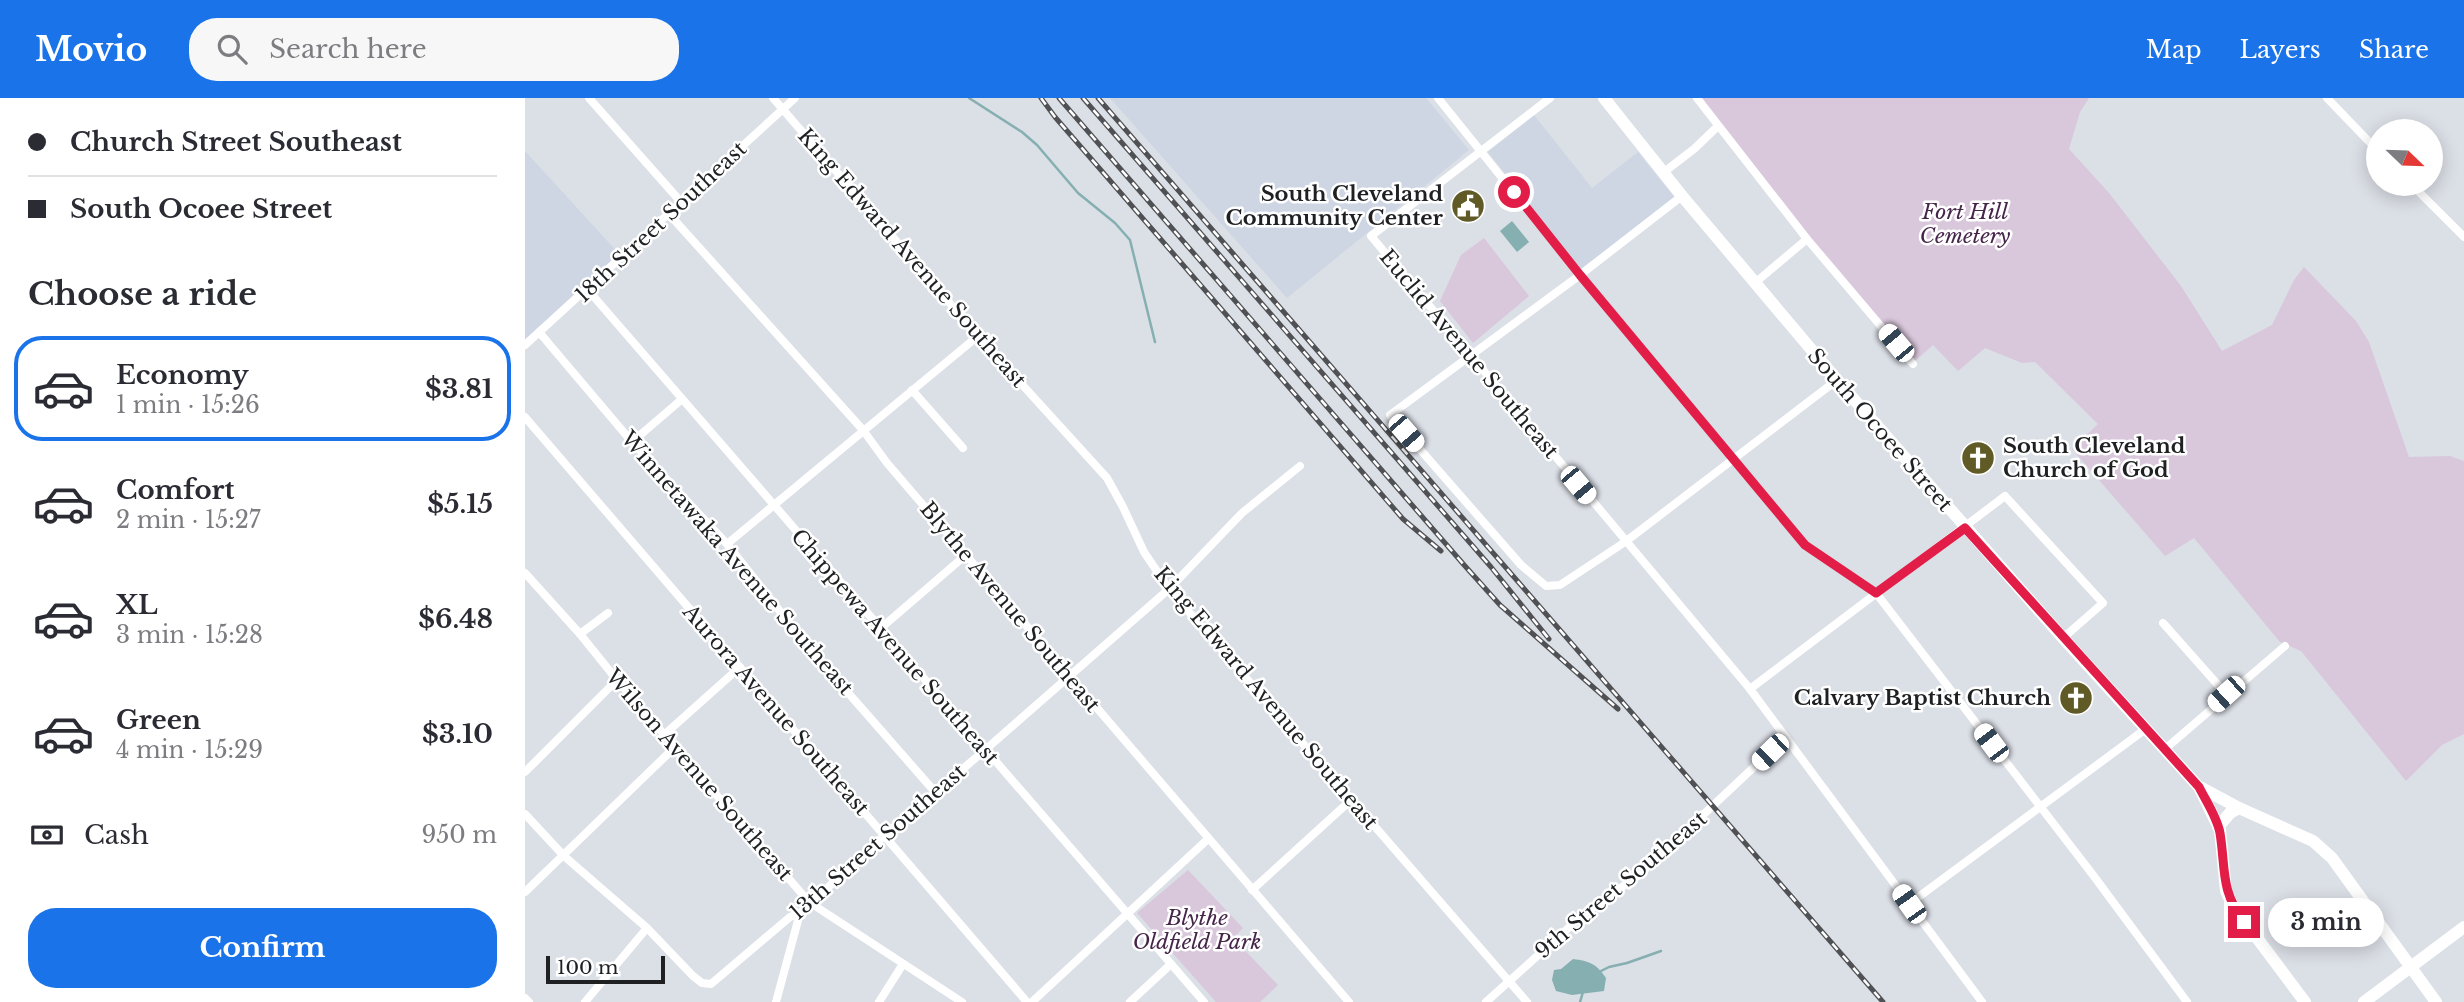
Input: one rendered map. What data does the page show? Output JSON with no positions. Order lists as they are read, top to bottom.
{
  "streets": {
    "street": [
      "18th Street Southeast",
      "King Edward Avenue Southeast",
      "Euclid Avenue Southeast",
      "South Ocoee Street",
      "Winnetawaka Avenue Southeast",
      "Blythe Avenue Southeast",
      "Chippewa Avenue Southeast",
      "Aurora Avenue Southeast",
      "Wilson Avenue Southeast",
      "13th Street Southeast",
      "9th Street Southeast"
    ]
  },
  "crossings": [
    ["18th Street Southeast", "King Edward Avenue Southeast"],
    ["18th Street Southeast", "Winnetawaka Avenue Southeast"],
    ["18th Street Southeast", "Blythe Avenue Southeast"],
    ["18th Street Southeast", "Chippewa Avenue Southeast"],
    ["King Edward Avenue Southeast", "13th Street Southeast"],
    ["King Edward Avenue Southeast", "9th Street Southeast"],
    ["Euclid Avenue Southeast", "9th Street Southeast"],
    ["Winnetawaka Avenue Southeast", "13th Street Southeast"],
    ["Blythe Avenue Southeast", "13th Street Southeast"],
    ["Chippewa Avenue Southeast", "13th Street Southeast"],
    ["Aurora Avenue Southeast", "13th Street Southeast"],
    ["Wilson Avenue Southeast", "13th Street Southeast"]
  ],
  "parks": ["Fort Hill Cemetery", "Blythe Oldfield Park"],
  "places": {
    "public building": ["South Cleveland Community Center"],
    "church": ["South Cleveland Church of God", "Calvary Baptist Church"]
  },
  "scale_bar": "100 m",
  "north": "bottom right",
  "page": {
    "header": "Movio",
    "search": "Search here",
    "nav": ["Map", "Layers", "Share"],
    "banner": ["Church Street Southeast", "South Ocoee Street"],
    "heading": "Choose a ride",
    "list": [
      {
        "name": "Economy",
        "note": "1 min · 15:26",
        "value": "$3.81"
      },
      {
        "name": "Comfort",
        "note": "2 min · 15:27",
        "value": "$5.15"
      },
      {
        "name": "XL",
        "note": "3 min · 15:28",
        "value": "$6.48"
      },
      {
        "name": "Green",
        "note": "4 min · 15:29",
        "value": "$3.10"
      }
    ],
    "pay": ["Cash", "950 m"],
    "buttons": "Confirm",
    "bubble": "3 min",
    "scale": "100 m"
  }
}
